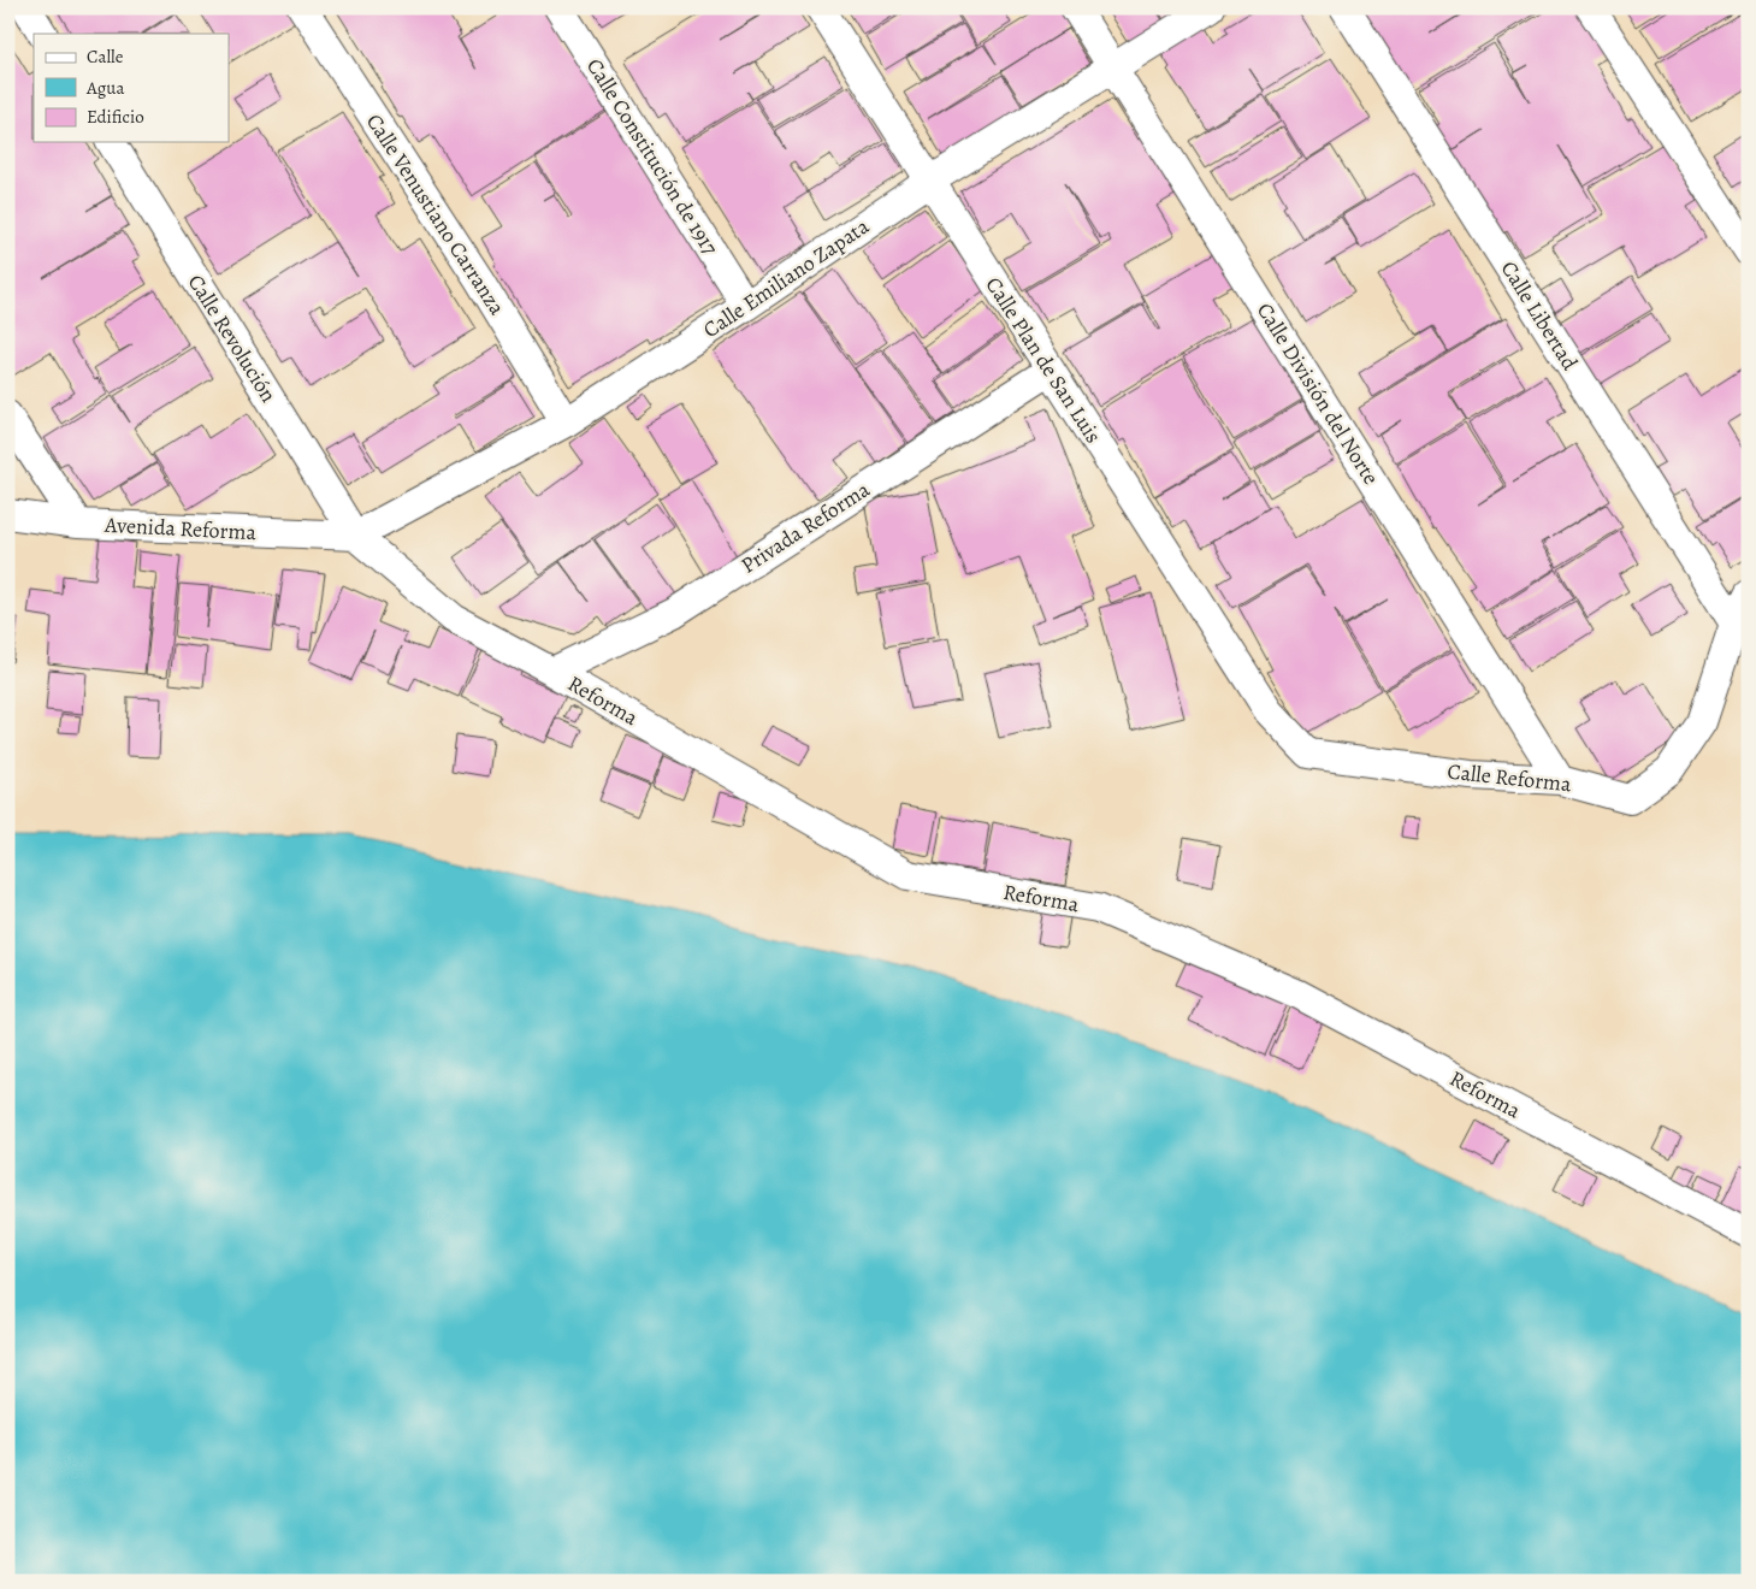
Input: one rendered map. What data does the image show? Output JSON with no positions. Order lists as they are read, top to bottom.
{
  "streets": {
    "street": [
      "Calle Constitución de 1917",
      "Calle Venustiano Carranza",
      "Calle Emiliano Zapata",
      "Calle Libertad",
      "Calle Revolución",
      "Calle Plan de San Luis",
      "Calle División del Norte",
      "Privada Reforma",
      "Avenida Reforma",
      "Reforma",
      "Calle Reforma"
    ]
  },
  "crossings": [
    ["Calle Constitución de 1917", "Calle Emiliano Zapata"],
    ["Calle Venustiano Carranza", "Calle Emiliano Zapata"],
    ["Calle Emiliano Zapata", "Calle Revolución"],
    ["Calle Emiliano Zapata", "Calle Plan de San Luis"],
    ["Calle Emiliano Zapata", "Calle División del Norte"],
    ["Calle Emiliano Zapata", "Avenida Reforma"],
    ["Calle Emiliano Zapata", "Reforma"],
    ["Calle Libertad", "Calle Reforma"],
    ["Calle Revolución", "Avenida Reforma"],
    ["Calle Revolución", "Reforma"],
    ["Calle Plan de San Luis", "Privada Reforma"],
    ["Calle Plan de San Luis", "Calle Reforma"],
    ["Calle División del Norte", "Calle Reforma"],
    ["Privada Reforma", "Reforma"],
    ["Avenida Reforma", "Reforma"]
  ],
  "legend": ["Calle", "Agua", "Edificio"]
}
